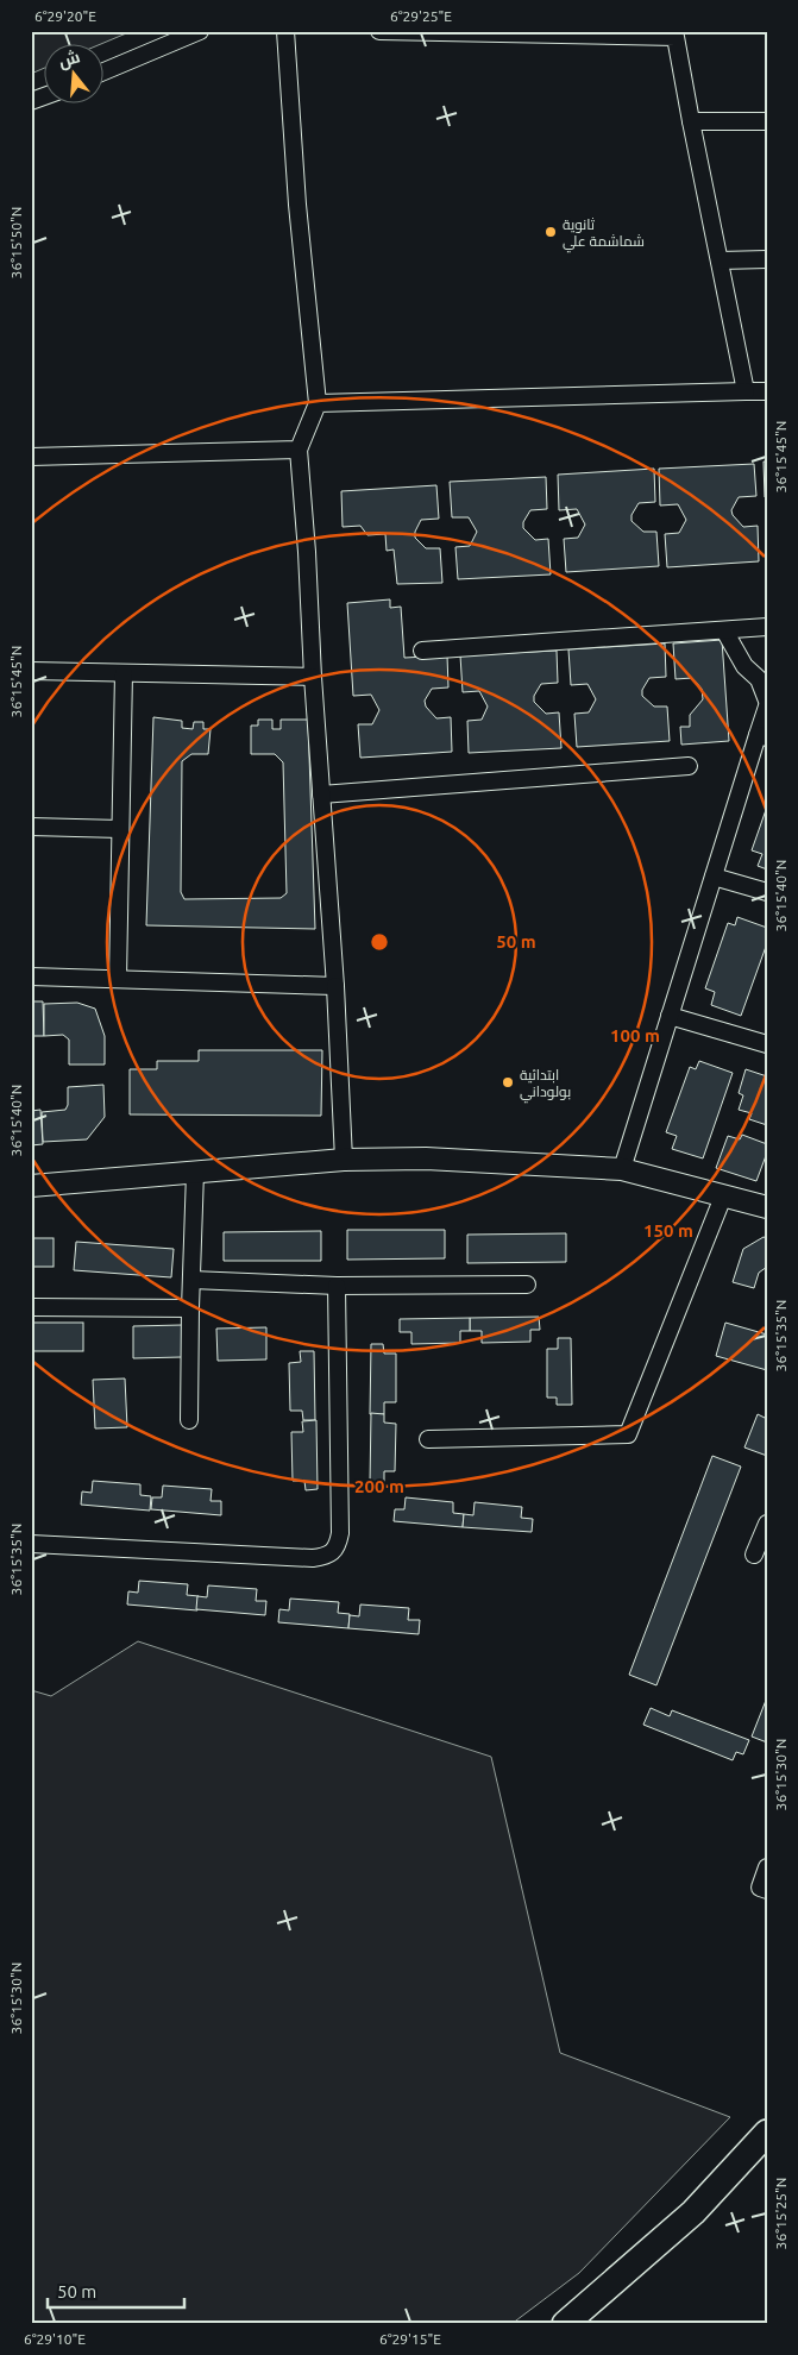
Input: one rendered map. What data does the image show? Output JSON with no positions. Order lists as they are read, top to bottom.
{
  "places": ["ثانوية شماشمة علي", "ابتدائية بولوداني"],
  "scale_bar": "50 m",
  "north": "top",
  "coordinates": [
    "6°29'20\"E",
    "6°29'25\"E",
    "36°15'50\"N",
    "36°15'45\"N",
    "36°15'40\"N",
    "36°15'35\"N",
    "36°15'30\"N",
    "36°15'25\"N",
    "6°29'10\"E",
    "6°29'15\"E"
  ],
  "rings": [
    "50 m",
    "100 m",
    "150 m",
    "200 m"
  ]
}
